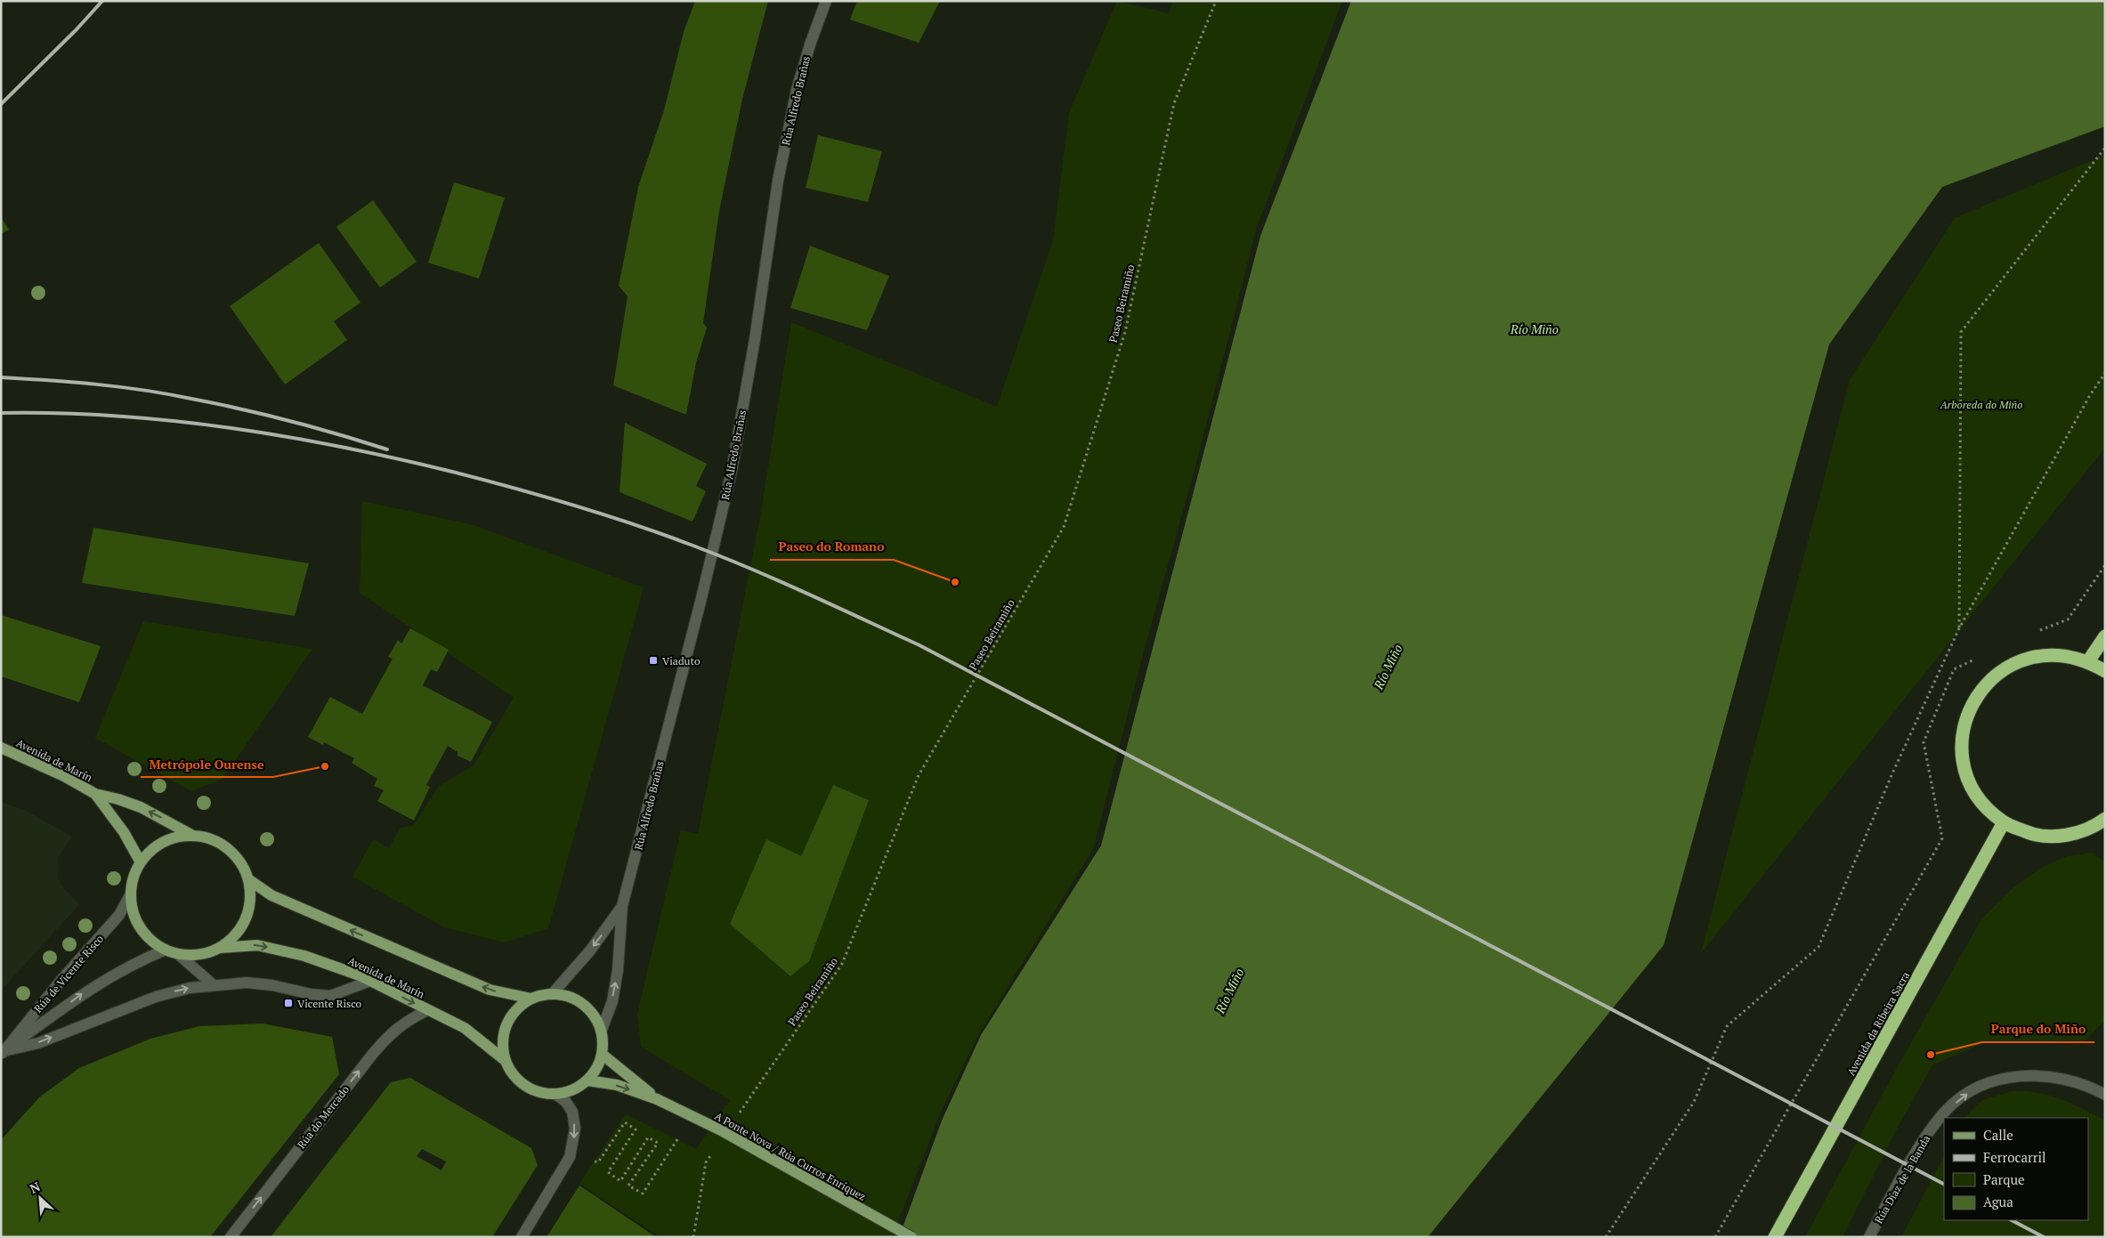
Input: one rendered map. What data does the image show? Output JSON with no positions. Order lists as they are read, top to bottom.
{
  "streets": {
    "highway": ["Avenida da Ribeira Sacra"],
    "main road": ["Avenida de Marín", "A Ponte Nova / Rúa Curros Enríquez"],
    "street": [
      "Rúa Alfredo Brañas",
      "Rúa de Vicente Risco",
      "Rúa do Mercado",
      "Rúa Díaz de la Banda"
    ],
    "path": ["Paseo Beiramiño"]
  },
  "crossings": [
    ["Rúa Alfredo Brañas", "Avenida de Marín"],
    ["Avenida de Marín", "Rúa de Vicente Risco"],
    ["Avenida de Marín", "Rúa do Mercado"]
  ],
  "one_way": ["Rúa do Mercado", "Rúa Díaz de la Banda"],
  "water": ["Río Miño"],
  "parks": ["Arboreda do Miño"],
  "places": {
    "other": ["Paseo do Romano", "Metrópole Ourense", "Parque do Miño"],
    "transit": ["Viaduto", "Vicente Risco"]
  },
  "legend": [
    "Calle",
    "Ferrocarril",
    "Parque",
    "Agua"
  ],
  "north": "top left"
}
